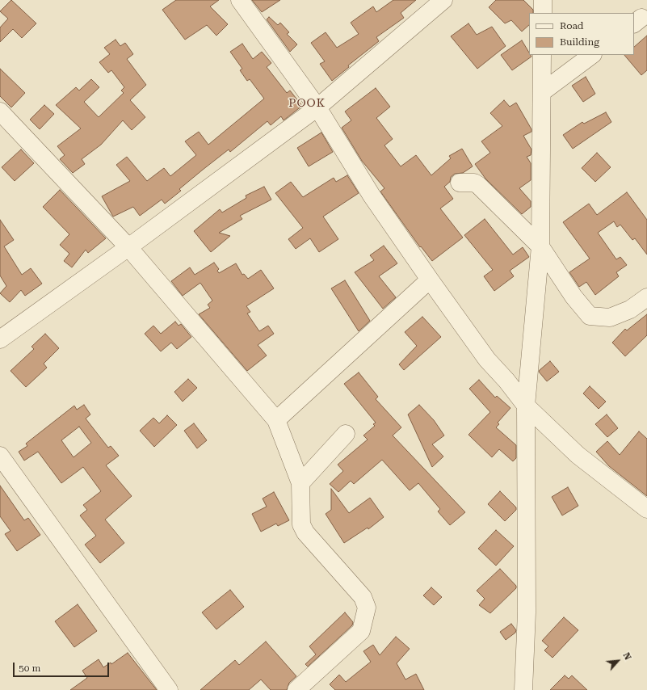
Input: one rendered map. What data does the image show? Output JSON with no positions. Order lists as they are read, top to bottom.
{
  "districts": ["POOK"],
  "legend": ["Road", "Building"],
  "scale_bar": "50 m",
  "north": "top right"
}
